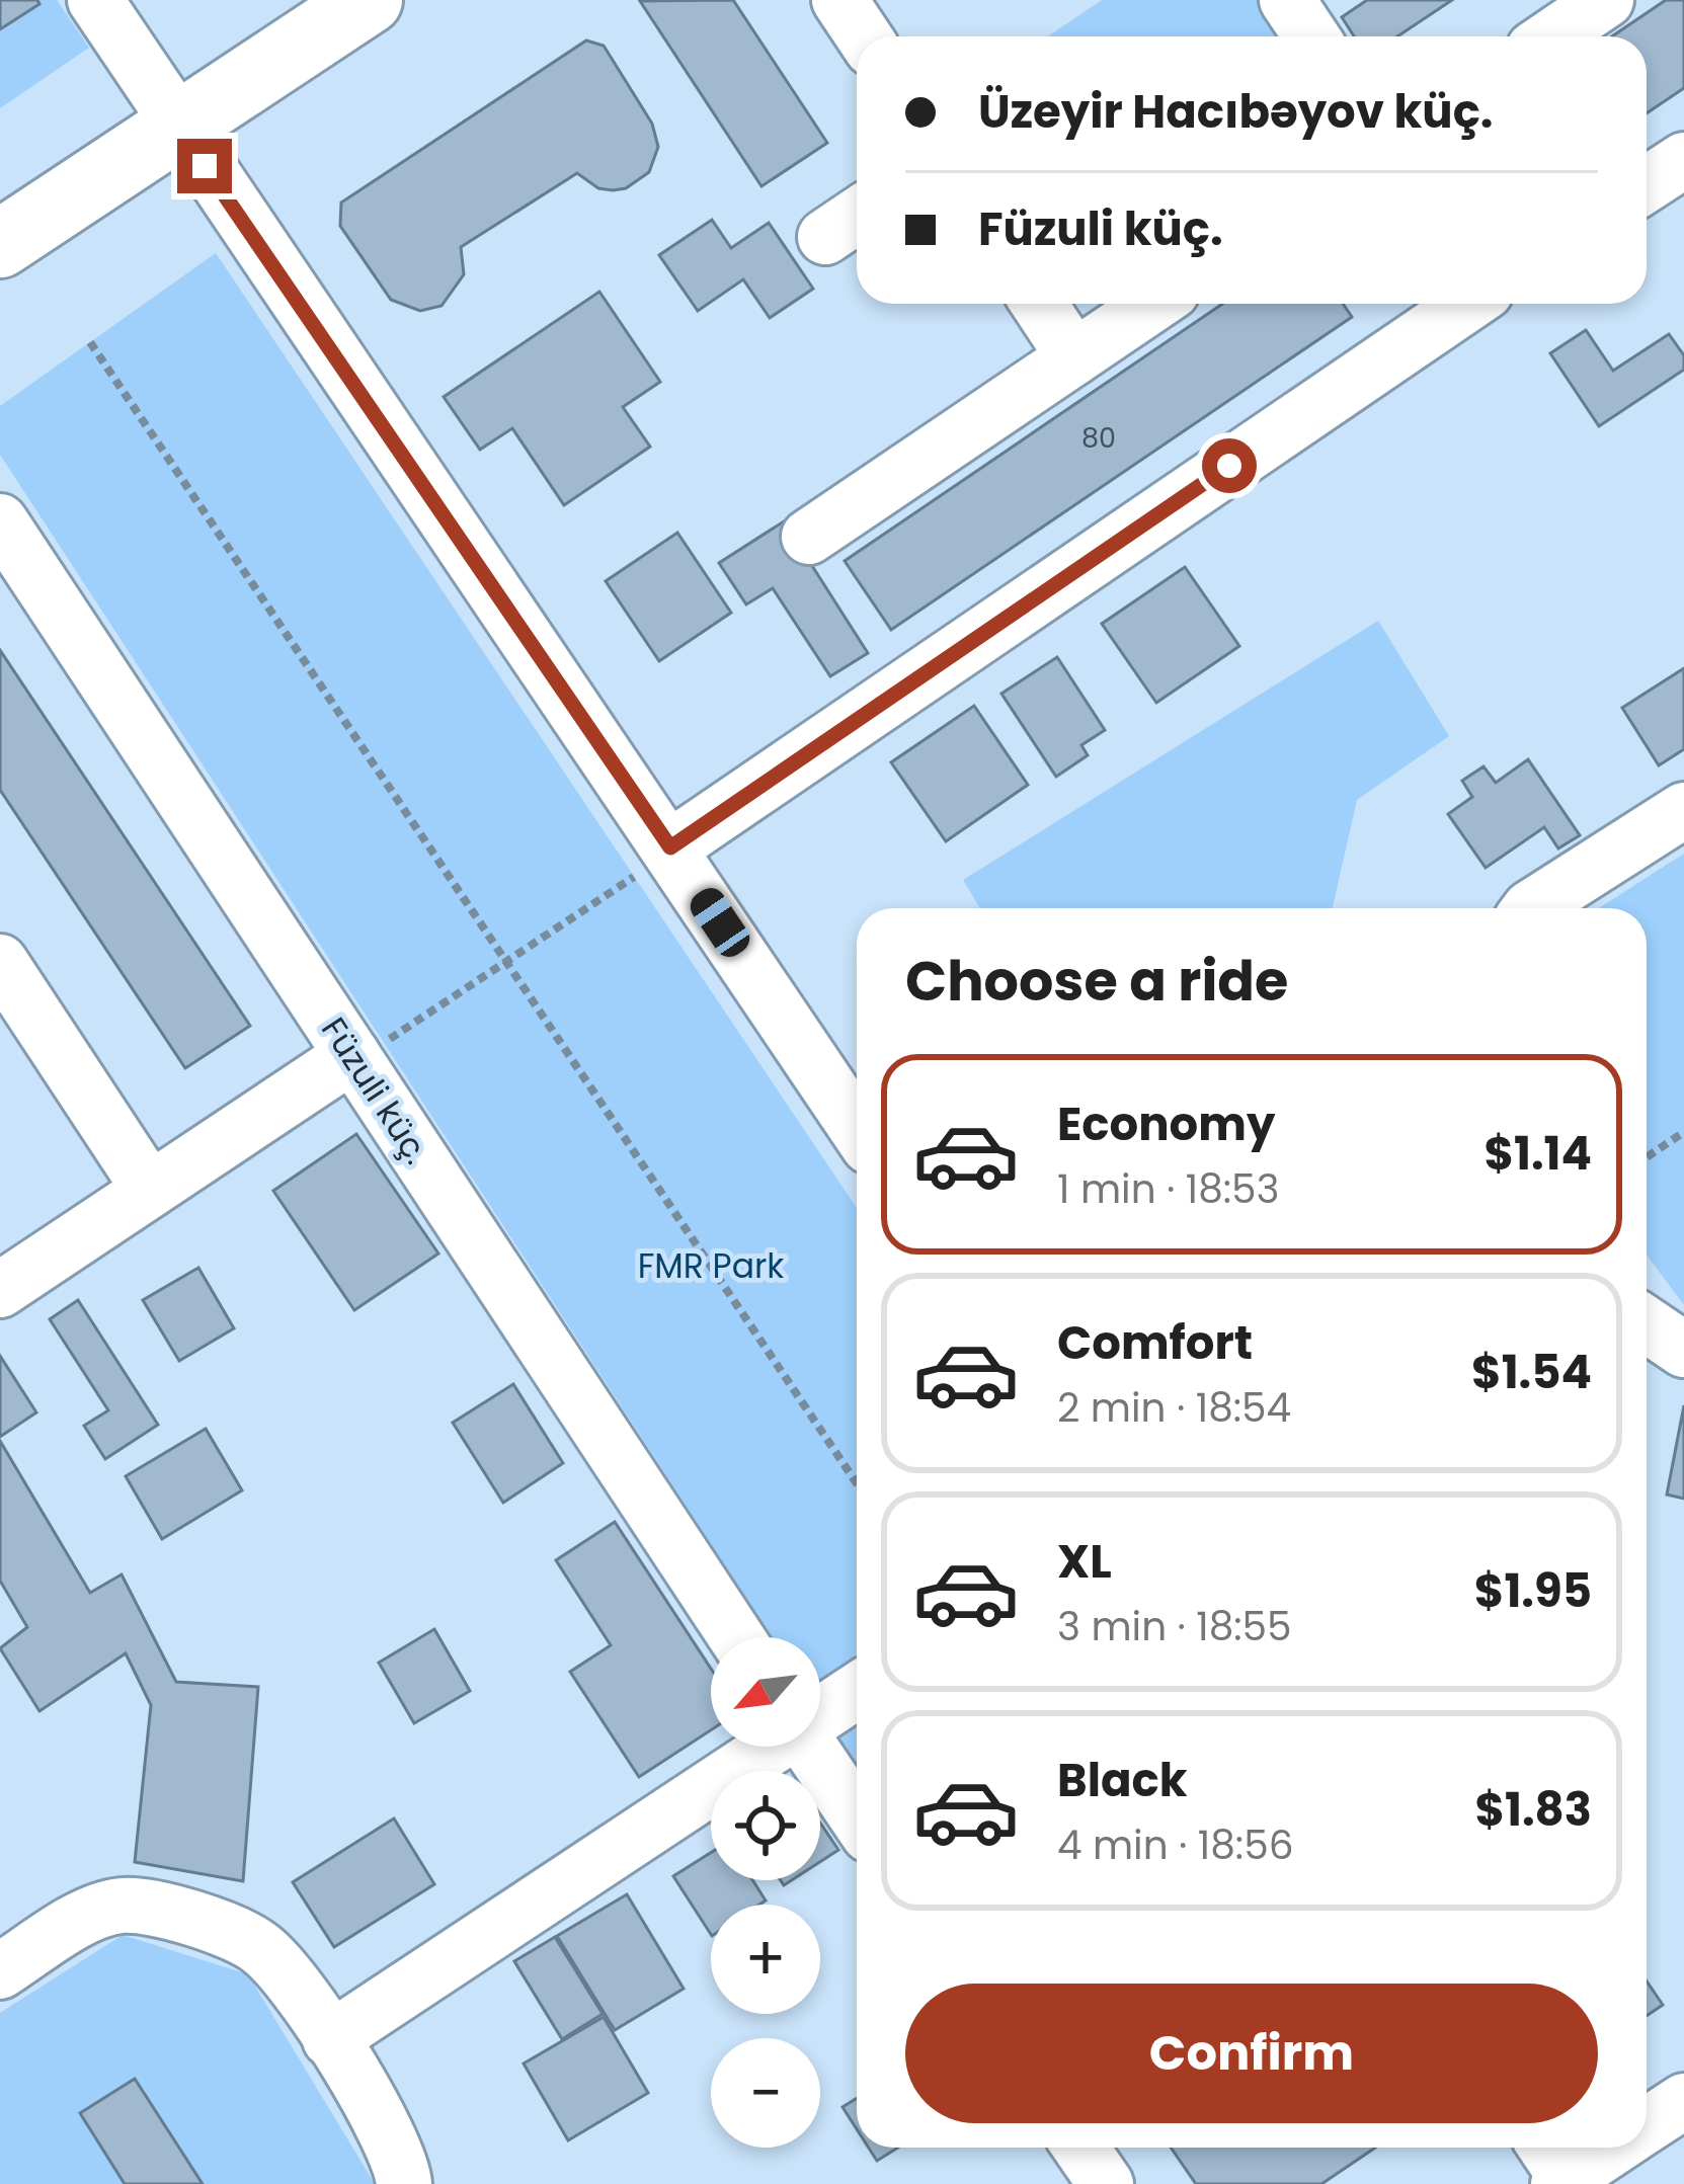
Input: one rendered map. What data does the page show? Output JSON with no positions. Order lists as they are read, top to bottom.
{
  "streets": {
    "street": ["Füzuli küç."]
  },
  "parks": ["FMR Park"],
  "house_numbers": ["80"],
  "north": "bottom left",
  "page": {
    "banner": ["Üzeyir Hacıbəyov küç.", "Füzuli küç."],
    "heading": "Choose a ride",
    "list": [
      {
        "name": "Economy",
        "note": "1 min · 18:53",
        "value": "$1.14"
      },
      {
        "name": "Comfort",
        "note": "2 min · 18:54",
        "value": "$1.54"
      },
      {
        "name": "XL",
        "note": "3 min · 18:55",
        "value": "$1.95"
      },
      {
        "name": "Black",
        "note": "4 min · 18:56",
        "value": "$1.83"
      }
    ],
    "map_buttons": ["+", "−"],
    "buttons": "Confirm"
  }
}
